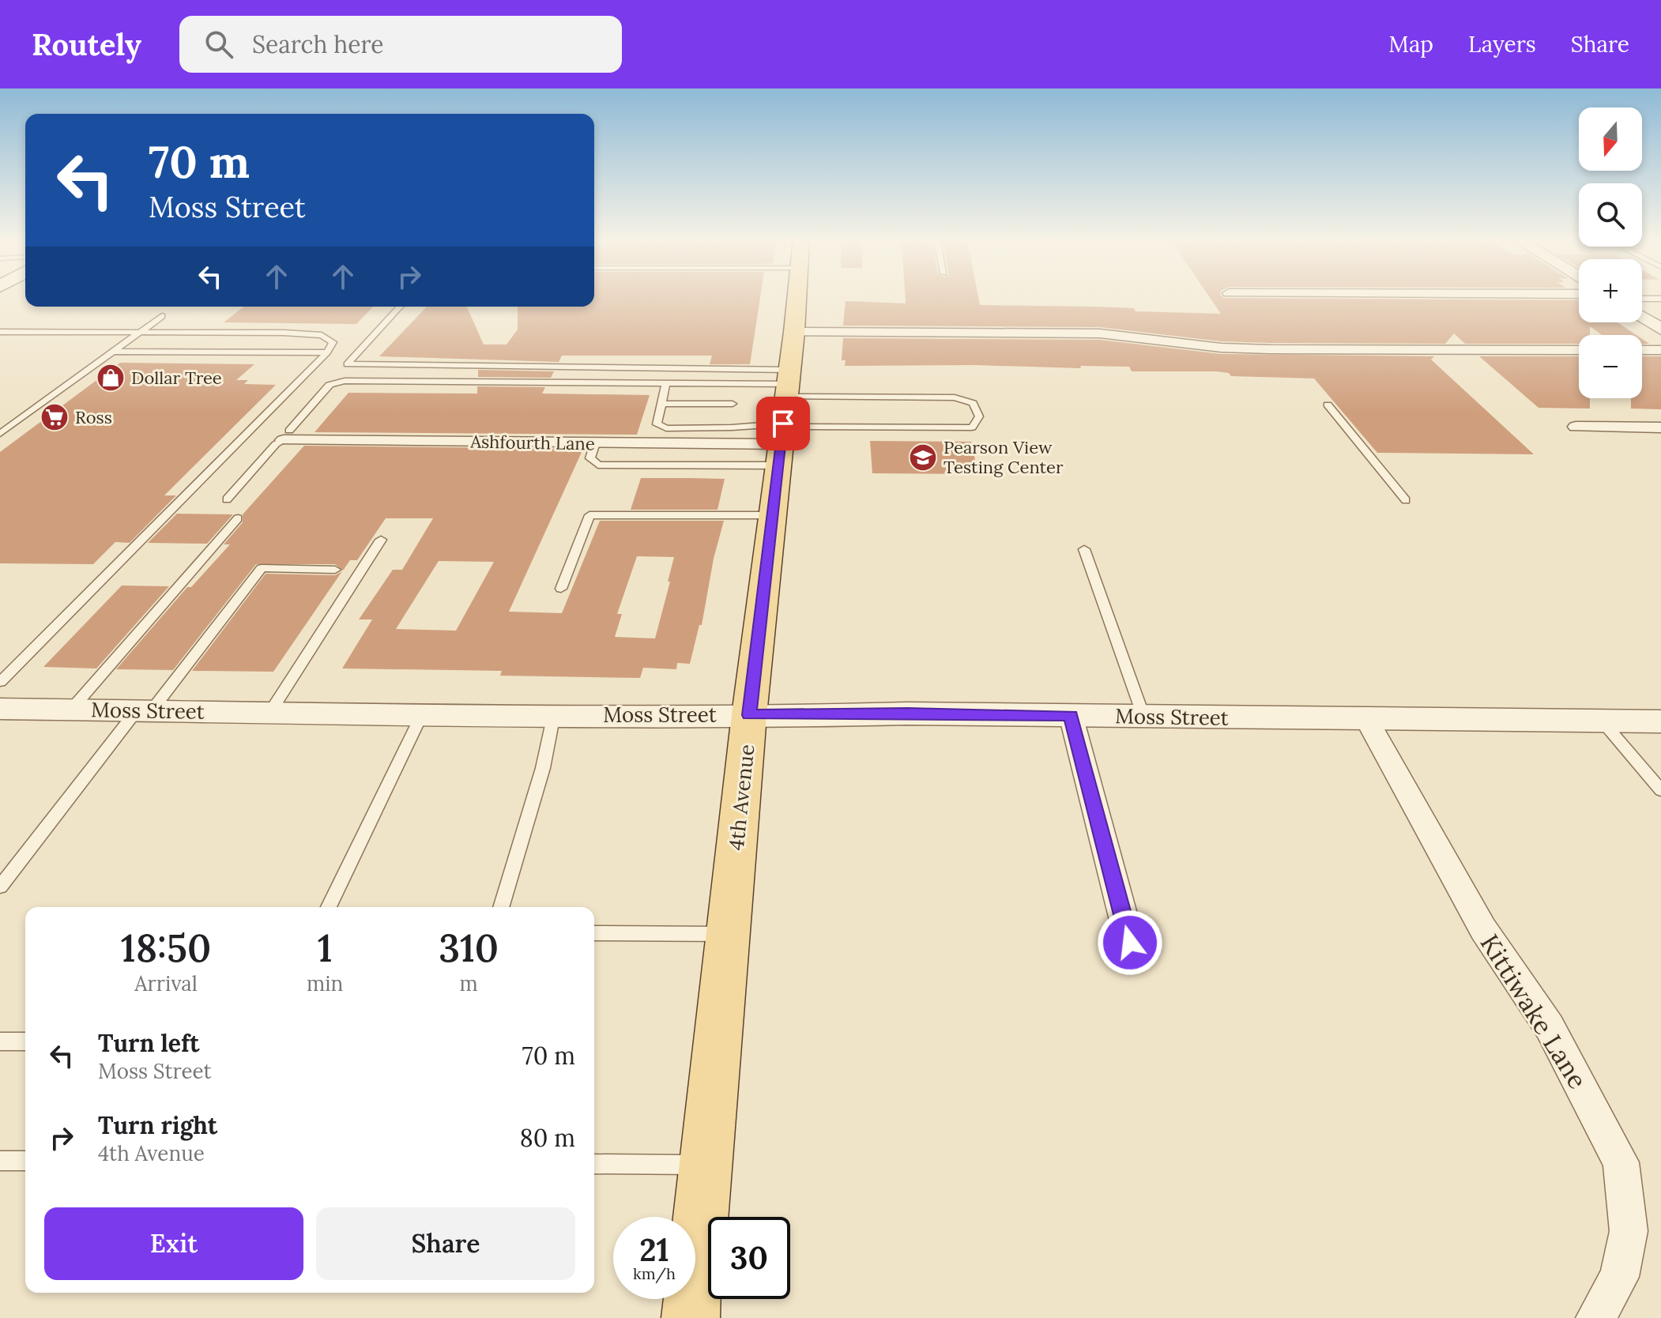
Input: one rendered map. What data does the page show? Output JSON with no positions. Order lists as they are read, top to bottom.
{
  "streets": {
    "main road": ["4th Avenue"],
    "street": ["Ashfourth Lane", "Moss Street", "Kittiwake Lane"]
  },
  "crossings": [
    ["Ashfourth Lane", "4th Avenue"],
    ["Moss Street", "4th Avenue"],
    ["Moss Street", "Kittiwake Lane"]
  ],
  "places": {
    "shop": ["Dollar Tree"],
    "supermarket": ["Ross"],
    "school or university": ["Pearson View Testing Center"]
  },
  "north": "bottom",
  "page": {
    "header": "Routely",
    "search": "Search here",
    "nav": ["Map", "Layers", "Share"],
    "map_buttons": ["+", "−"],
    "turn": ["70 m", "Moss Street"],
    "eta": [
      "18:50",
      "Arrival",
      "1",
      "min",
      "310",
      "m"
    ],
    "list": [
      {
        "name": "Turn left",
        "note": "Moss Street",
        "value": "70 m"
      },
      {
        "name": "Turn right",
        "note": "4th Avenue",
        "value": "80 m"
      }
    ],
    "buttons": ["Exit", "Share"],
    "speed": "21 km/h",
    "limit": "30"
  }
}
